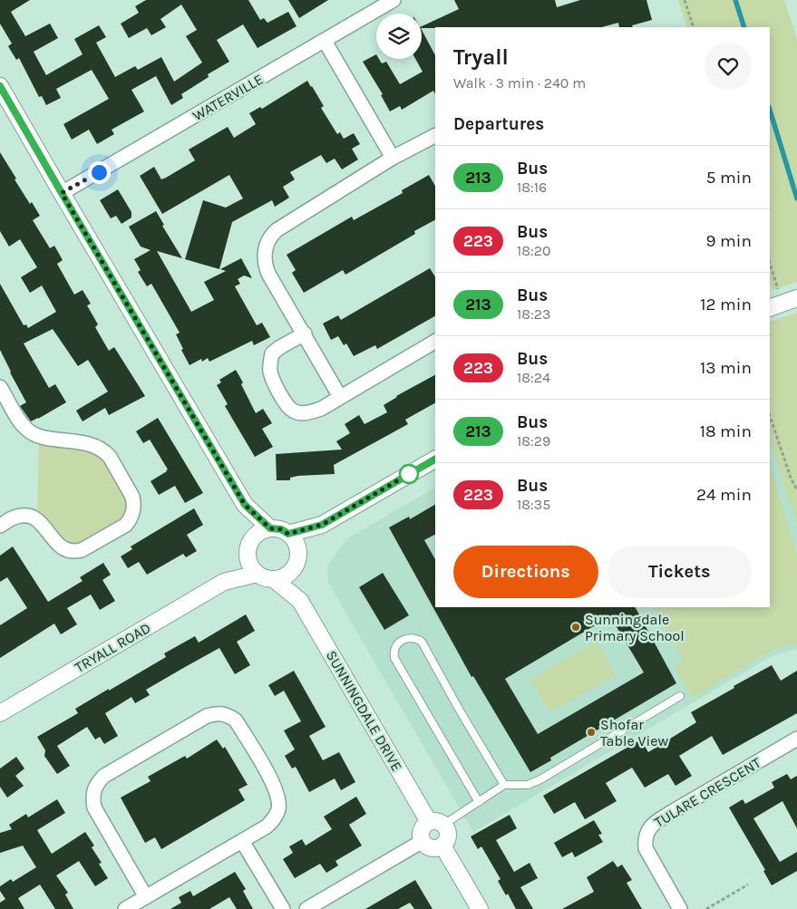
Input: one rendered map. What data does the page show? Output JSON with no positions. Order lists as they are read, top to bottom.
{
  "streets": {
    "street": [
      "WATERVILLE",
      "TRYALL ROAD",
      "SUNNINGDALE DRIVE",
      "TULARE CRESCENT"
    ]
  },
  "crossings": [
    ["TRYALL ROAD", "SUNNINGDALE DRIVE"]
  ],
  "places": ["Sunningdale Primary School", "Shofar Table View"],
  "lines": ["bus line 213"],
  "page": {
    "heading": [
      ["Tryall", "Walk · 3 min · 240 m"],
      "Departures"
    ],
    "list": [
      {
        "mark": "213",
        "name": "Bus",
        "note": "18:16",
        "value": "5 min"
      },
      {
        "mark": "223",
        "name": "Bus",
        "note": "18:20",
        "value": "9 min"
      },
      {
        "mark": "213",
        "name": "Bus",
        "note": "18:23",
        "value": "12 min"
      },
      {
        "mark": "223",
        "name": "Bus",
        "note": "18:24",
        "value": "13 min"
      },
      {
        "mark": "213",
        "name": "Bus",
        "note": "18:29",
        "value": "18 min"
      },
      {
        "mark": "223",
        "name": "Bus",
        "note": "18:35",
        "value": "24 min"
      }
    ],
    "buttons": ["Directions", "Tickets"]
  }
}
